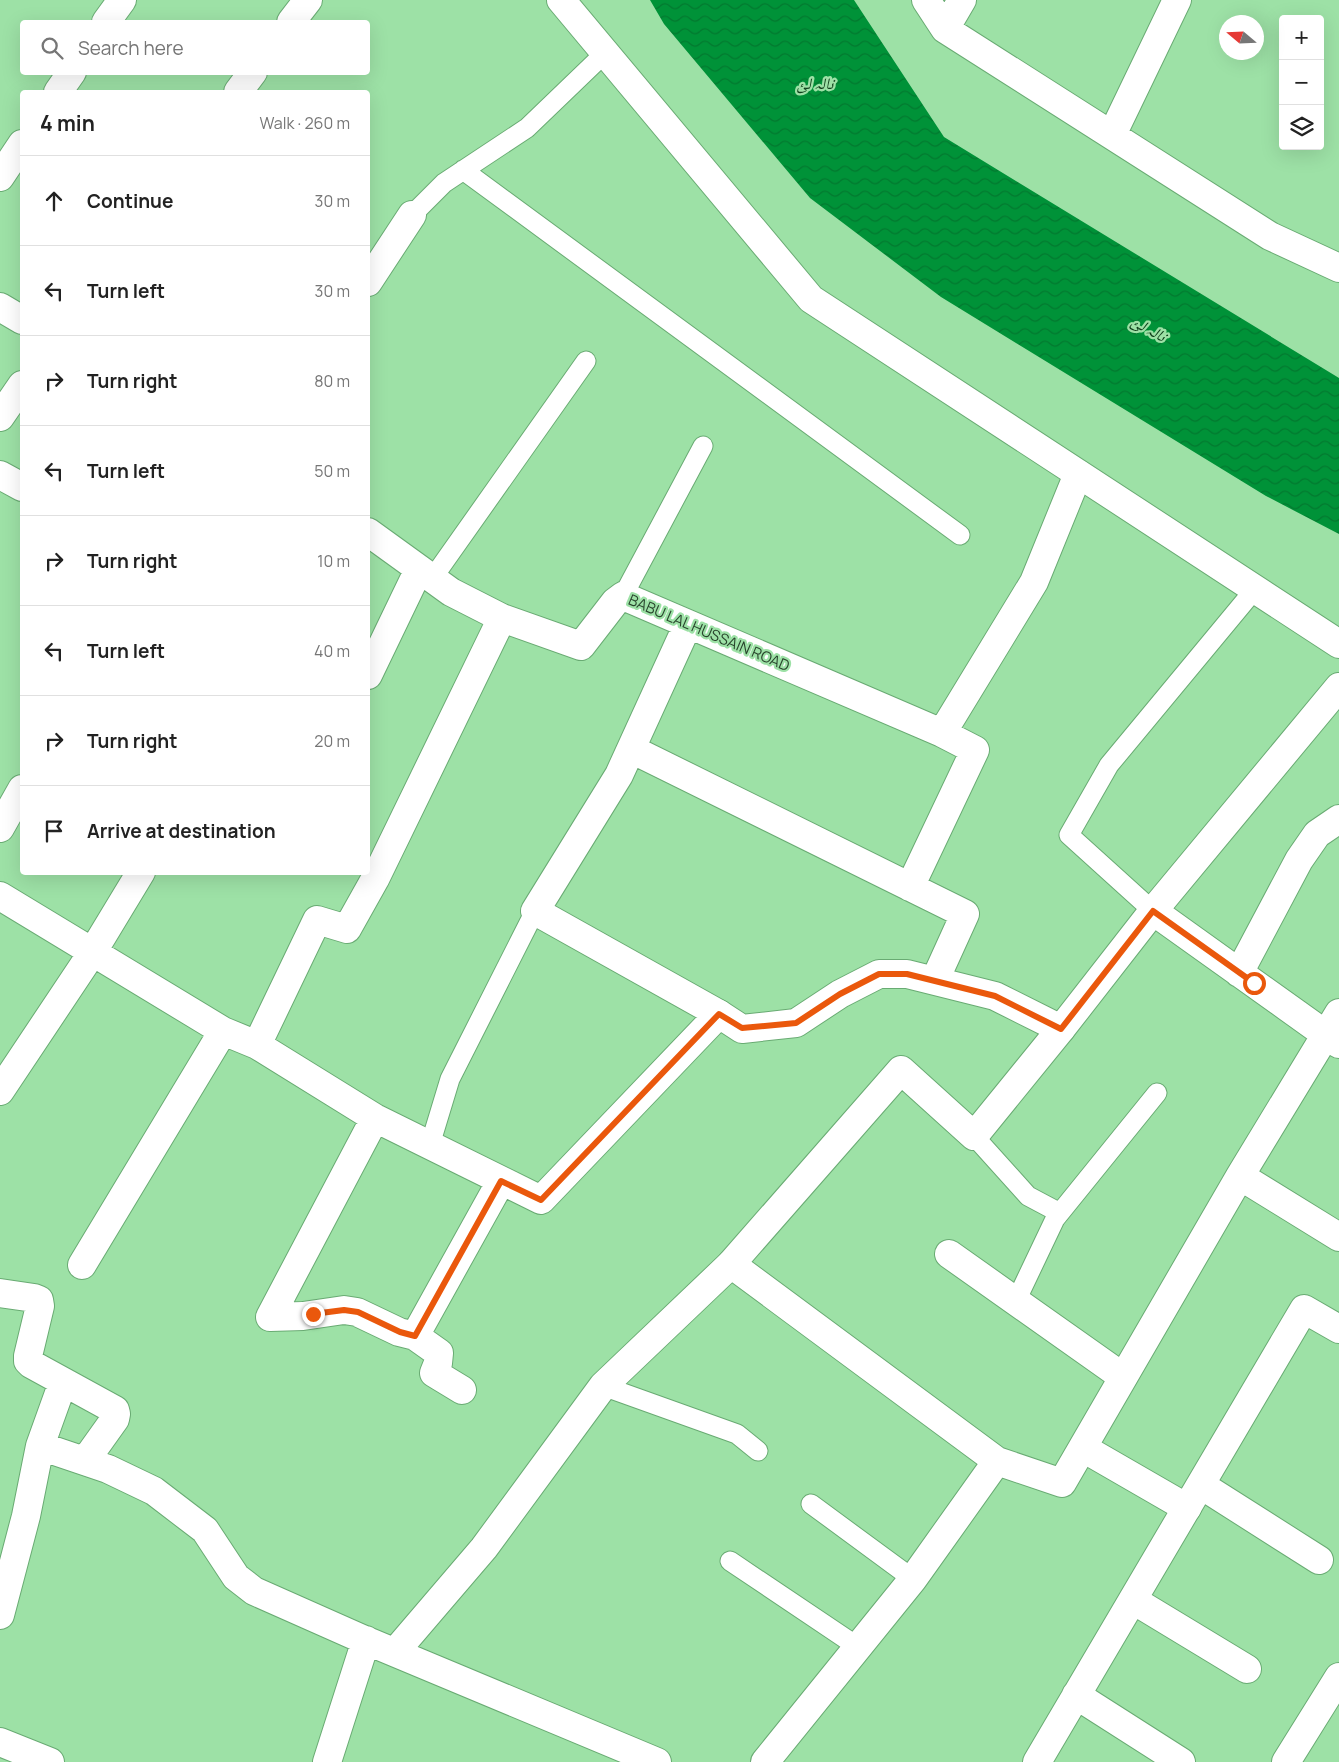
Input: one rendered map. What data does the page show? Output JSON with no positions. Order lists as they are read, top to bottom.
{
  "streets": {
    "street": ["BABU LAL HUSSAIN ROAD"]
  },
  "water": ["نالہ لئ"],
  "north": "left",
  "page": {
    "map_buttons": ["+", "−"],
    "search": "Search here",
    "heading": ["4 min", "Walk · 260 m"],
    "list": [
      ["Continue", "30 m"],
      ["Turn left", "30 m"],
      ["Turn right", "80 m"],
      ["Turn left", "50 m"],
      ["Turn right", "10 m"],
      ["Turn left", "40 m"],
      ["Turn right", "20 m"],
      "Arrive at destination"
    ]
  }
}
